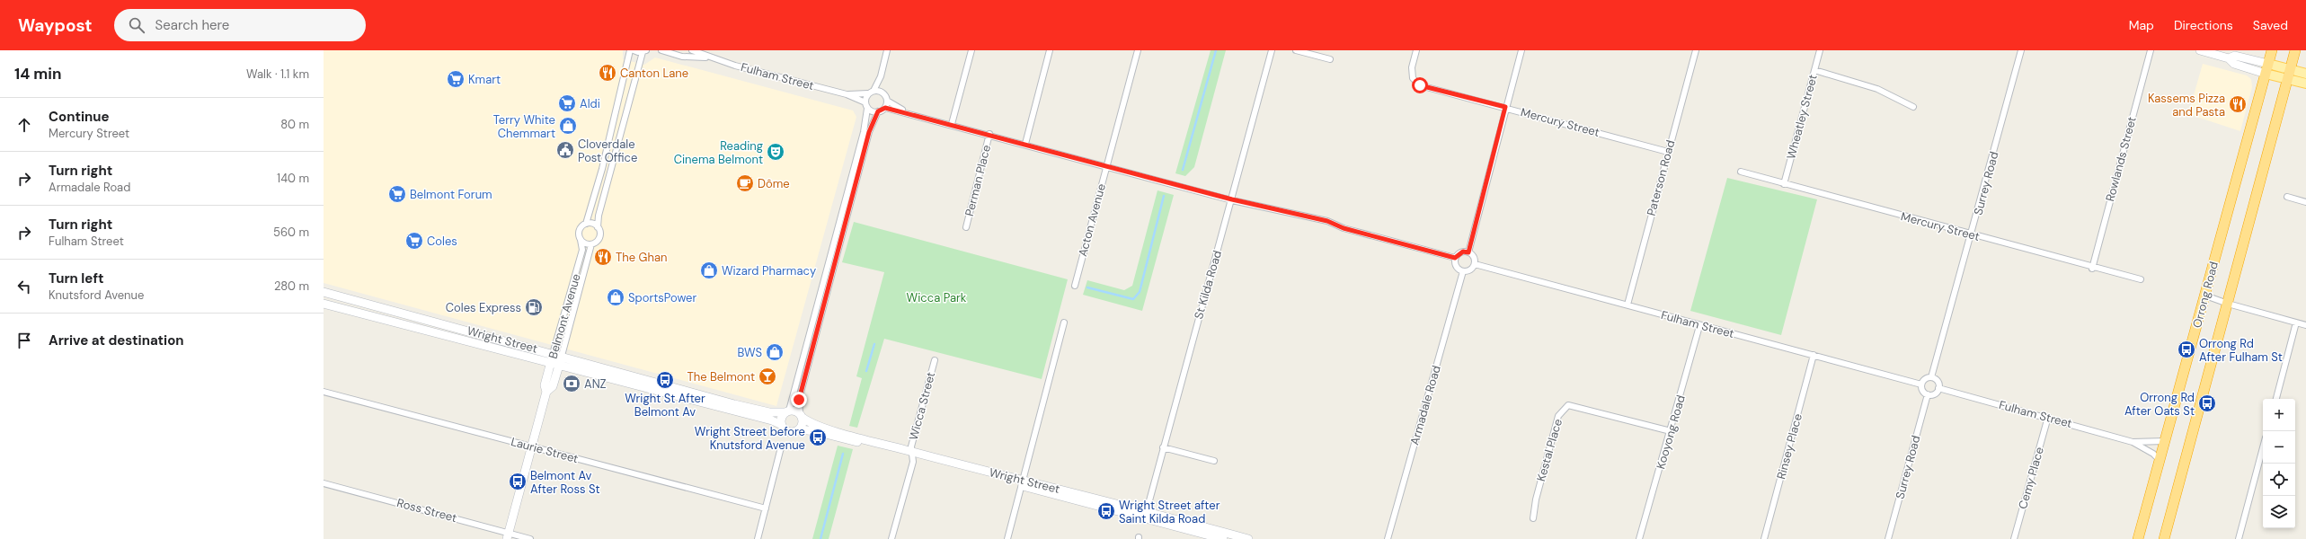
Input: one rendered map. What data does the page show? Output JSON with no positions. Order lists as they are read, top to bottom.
{
  "streets": {
    "highway": ["Orrong Road"],
    "street": [
      "Fulham Street",
      "Wheatley Street",
      "Mercury Street",
      "Rowlands Street",
      "Paterson Road",
      "Perman Place",
      "Surrey Road",
      "Acton Avenue",
      "St Kilda Road",
      "Belmont Avenue",
      "Wright Street",
      "Armadale Road",
      "Wicca Street",
      "Kooyong Road",
      "Rinsey Place",
      "Laurie Street",
      "Kestal Place",
      "Cemy Place",
      "Ross Street"
    ]
  },
  "crossings": [
    ["Fulham Street", "Paterson Road"],
    ["Fulham Street", "Surrey Road"],
    ["Fulham Street", "Orrong Road"],
    ["Fulham Street", "Armadale Road"],
    ["Fulham Street", "Kooyong Road"],
    ["Fulham Street", "Rinsey Place"],
    ["Fulham Street", "Cemy Place"],
    ["Wheatley Street", "Mercury Street"],
    ["Mercury Street", "Rowlands Street"],
    ["Mercury Street", "Paterson Road"],
    ["Mercury Street", "Surrey Road"],
    ["St Kilda Road", "Wright Street"],
    ["Belmont Avenue", "Wright Street"],
    ["Belmont Avenue", "Laurie Street"],
    ["Belmont Avenue", "Ross Street"],
    ["Wright Street", "Wicca Street"],
    ["Kooyong Road", "Kestal Place"]
  ],
  "parks": ["Wicca Park"],
  "places": {
    "restaurant": ["Canton Lane", "Kassems Pizza and Pasta", "The Ghan"],
    "supermarket": [
      "Kmart",
      "Aldi",
      "Belmont Forum",
      "Coles"
    ],
    "shop": [
      "Terry White Chemmart",
      "Wizard Pharmacy",
      "SportsPower",
      "BWS"
    ],
    "public building": ["Cloverdale Post Office"],
    "theatre": ["Reading Cinema Belmont"],
    "cafe": ["Dôme"],
    "fuel station": ["Coles Express"],
    "bus stop": [
      "Orrong Rd After Fulham St",
      "Wright St After Belmont Av",
      "Orrong Rd After Oats St",
      "Wright Street before Knutsford Avenue",
      "Belmont Av After Ross St",
      "Wright Street after Saint Kilda Road"
    ],
    "bar": ["The Belmont"],
    "bank": ["ANZ"]
  },
  "page": {
    "header": "Waypost",
    "search": "Search here",
    "nav": ["Map", "Directions", "Saved"],
    "heading": ["14 min", "Walk · 1.1 km"],
    "list": [
      ["Continue", "Mercury Street", "80 m"],
      ["Turn right", "Armadale Road", "140 m"],
      ["Turn right", "Fulham Street", "560 m"],
      ["Turn left", "Knutsford Avenue", "280 m"],
      "Arrive at destination"
    ],
    "map_buttons": ["+", "−"]
  }
}
